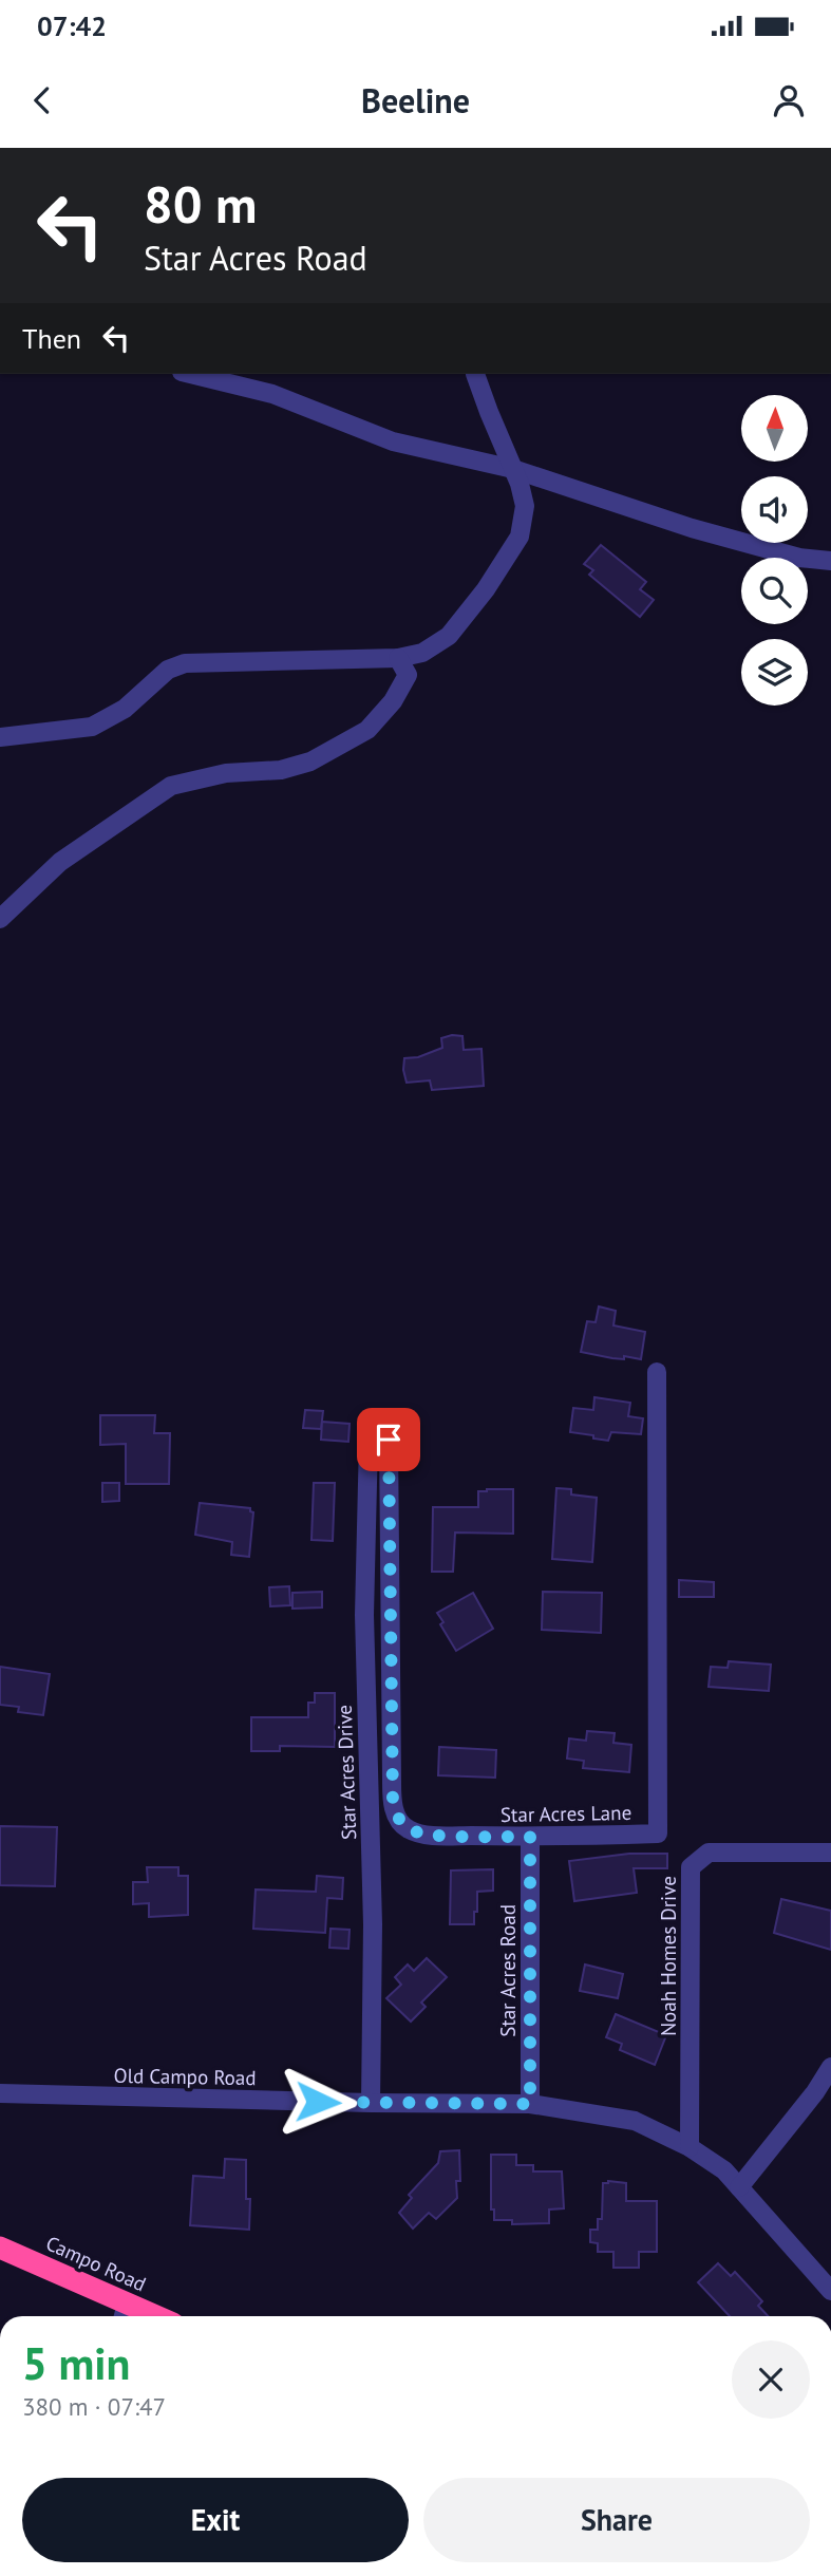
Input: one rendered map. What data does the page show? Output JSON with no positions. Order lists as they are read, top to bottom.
{
  "streets": {
    "highway": ["Campo Road"],
    "street": [
      "Star Acres Drive",
      "Star Acres Lane",
      "Noah Homes Drive",
      "Star Acres Road",
      "Old Campo Road"
    ]
  },
  "crossings": [
    ["Star Acres Drive", "Old Campo Road"],
    ["Star Acres Lane", "Star Acres Road"],
    ["Noah Homes Drive", "Old Campo Road"],
    ["Star Acres Road", "Old Campo Road"]
  ],
  "north": "top",
  "page": {
    "status": "07:42",
    "header": "Beeline",
    "turn": ["80 m", "Star Acres Road"],
    "then": "Then",
    "heading": ["5 min", "380 m · 07:47"],
    "buttons": ["Exit", "Share"]
  }
}
